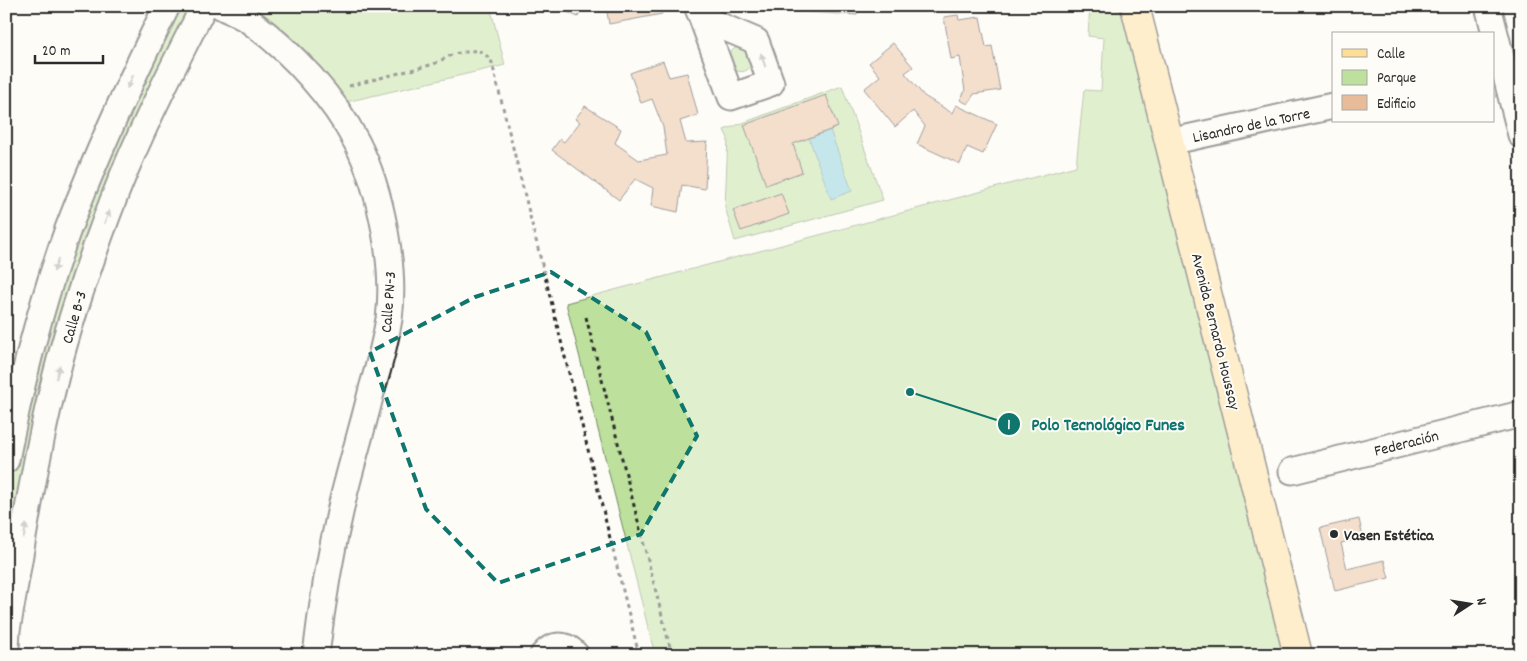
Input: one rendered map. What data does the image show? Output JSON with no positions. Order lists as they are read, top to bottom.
{
  "streets": {
    "main road": ["Avenida Bernardo Houssay"],
    "street": [
      "Lisandro de la Torre",
      "Calle PN-3",
      "Calle B-3",
      "Federación"
    ]
  },
  "crossings": [
    ["Lisandro de la Torre", "Avenida Bernardo Houssay"],
    ["Calle PN-3", "Calle B-3"]
  ],
  "places": ["Polo Tecnológico Funes", "Vasen Estética"],
  "legend": ["Calle", "Parque", "Edificio"],
  "scale_bar": "20 m",
  "north": "right"
}
